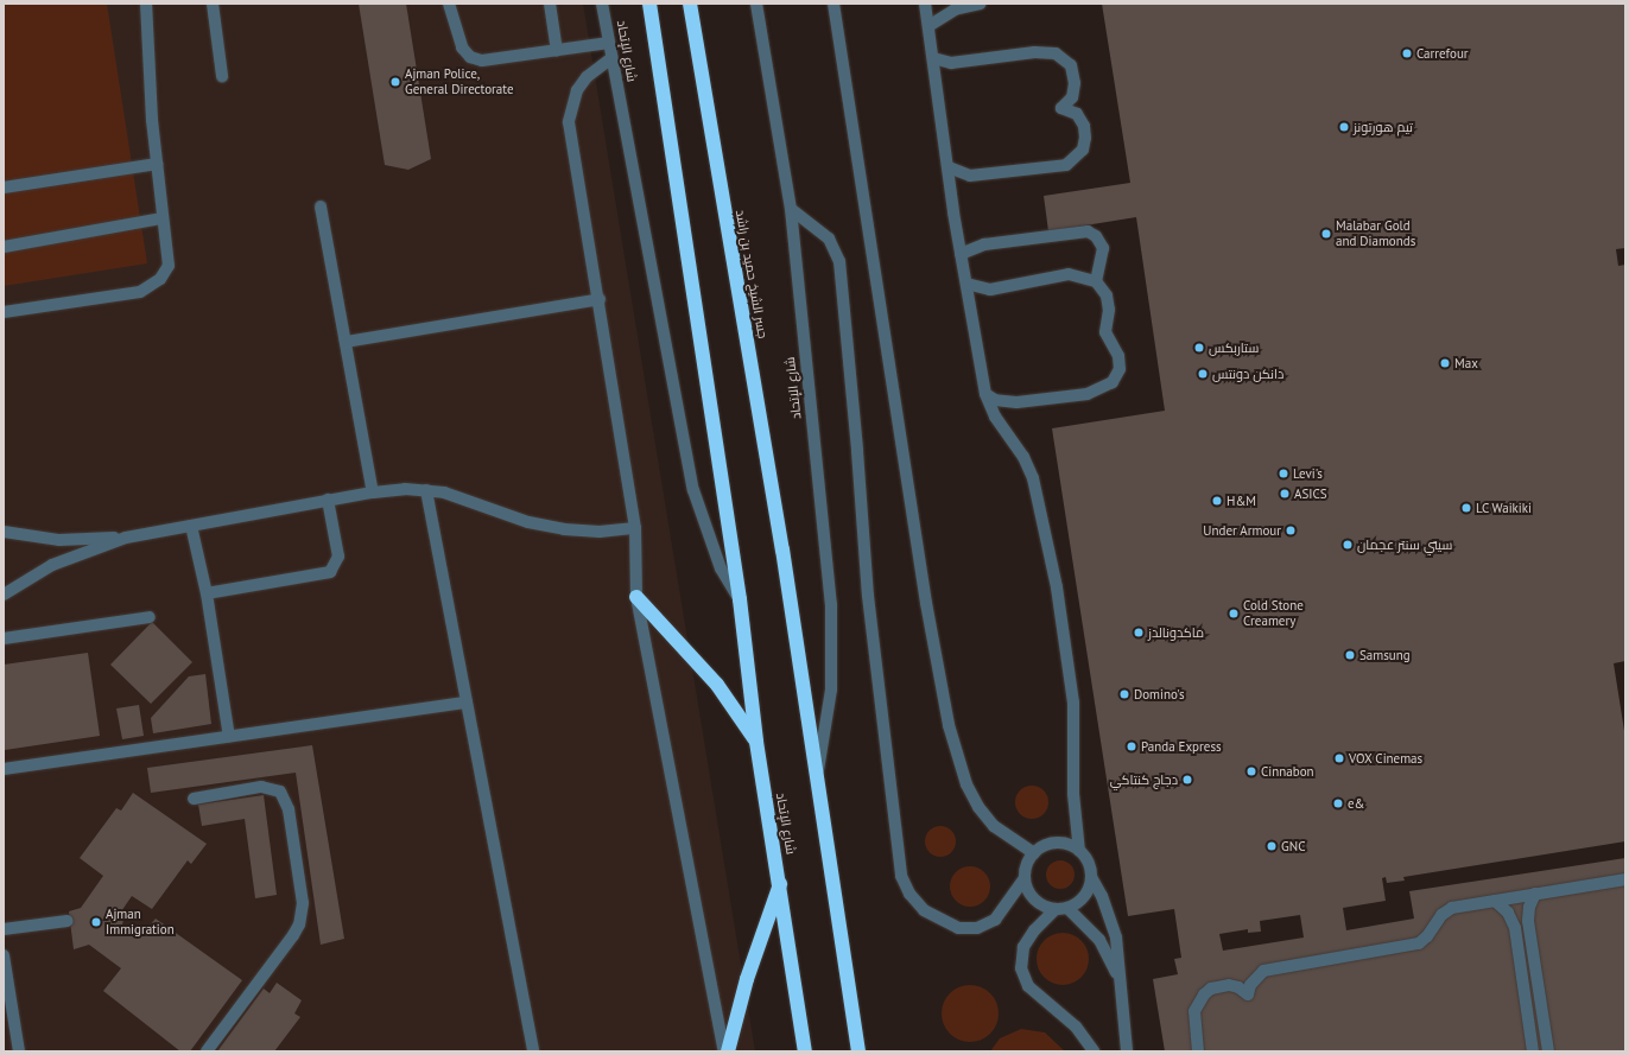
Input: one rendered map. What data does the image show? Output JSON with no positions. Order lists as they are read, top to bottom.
{
  "streets": {
    "highway": ["شارع الإتحاد", "جسر الشيخ حميد بن راشد"]
  },
  "crossings": [
    ["شارع الإتحاد", "جسر الشيخ حميد بن راشد"]
  ],
  "places": [
    "Carrefour",
    "Ajman Police, General Directorate",
    "تيم هورتونز",
    "Malabar Gold and Diamonds",
    "ستاربكس",
    "Max",
    "دانكن دونتس",
    "Levi's",
    "ASICS",
    "H&M",
    "LC Waikiki",
    "Under Armour",
    "سيتي سنتر عجمان",
    "Cold Stone Creamery",
    "ماكدونالدز",
    "Samsung",
    "Domino's",
    "Panda Express",
    "VOX Cinemas",
    "Cinnabon",
    "دجاج كنتاكي",
    "e&",
    "GNC",
    "Ajman Immigration"
  ]
}
